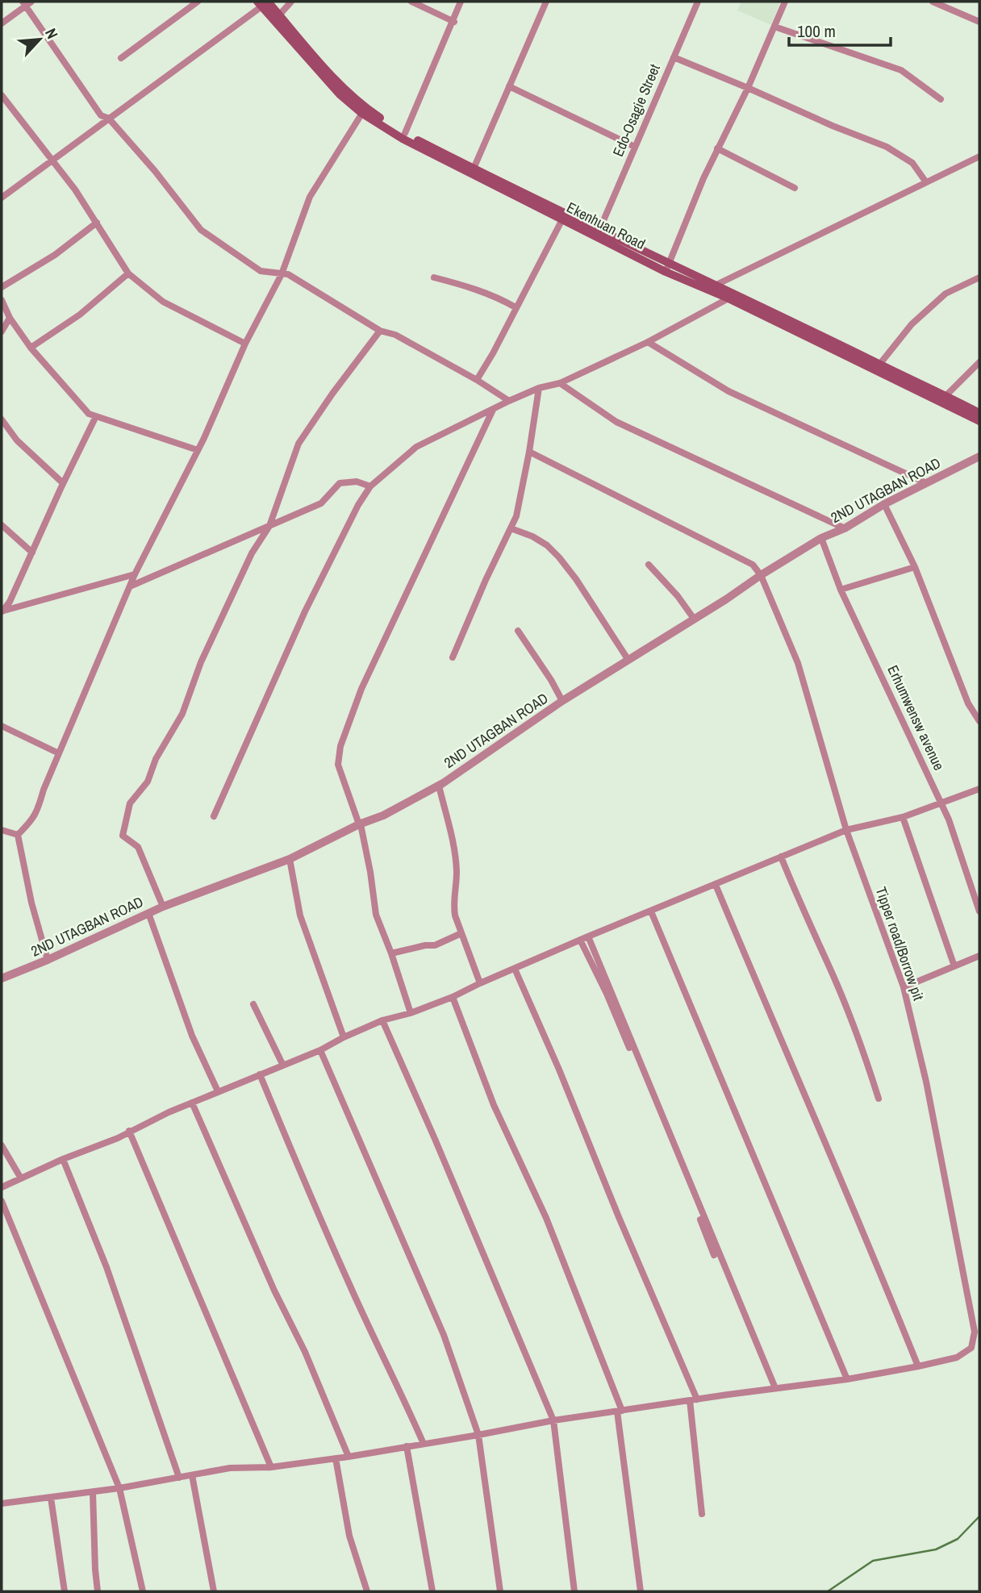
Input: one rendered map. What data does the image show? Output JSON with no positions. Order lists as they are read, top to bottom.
{
  "streets": {
    "main road": ["Ekenhuan Road"],
    "street": [
      "Edo-Osagie Street",
      "2ND UTAGBAN ROAD",
      "Erhumwensw avenue",
      "Tipper road/Borrow pit"
    ]
  },
  "crossings": [
    ["Edo-Osagie Street", "Ekenhuan Road"],
    ["2ND UTAGBAN ROAD", "Erhumwensw avenue"],
    ["2ND UTAGBAN ROAD", "Tipper road/Borrow pit"]
  ],
  "scale_bar": "100 m",
  "north": "top right"
}
